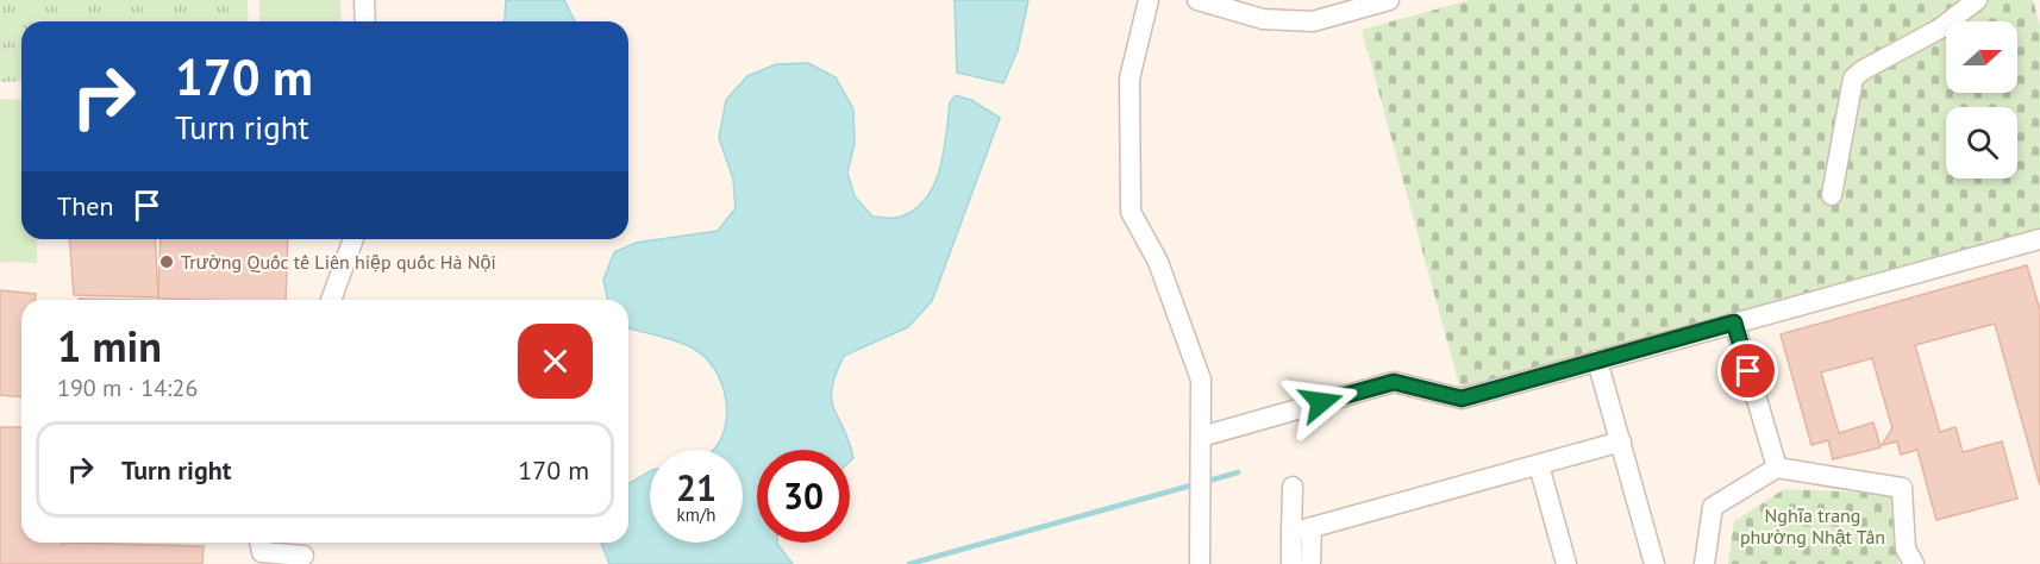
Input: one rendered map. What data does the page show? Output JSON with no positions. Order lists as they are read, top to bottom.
{
  "parks": ["Nghĩa trang phường Nhật Tân"],
  "places": ["Trường Quốc tế Liên hiệp quốc Hà Nội"],
  "north": "right",
  "page": {
    "turn": ["170 m", "Turn right"],
    "then": "Then",
    "heading": ["1 min", "190 m · 14:26"],
    "list": [
      {
        "name": "Turn right",
        "value": "170 m"
      }
    ],
    "speed": "21 km/h",
    "limit": "30"
  }
}
